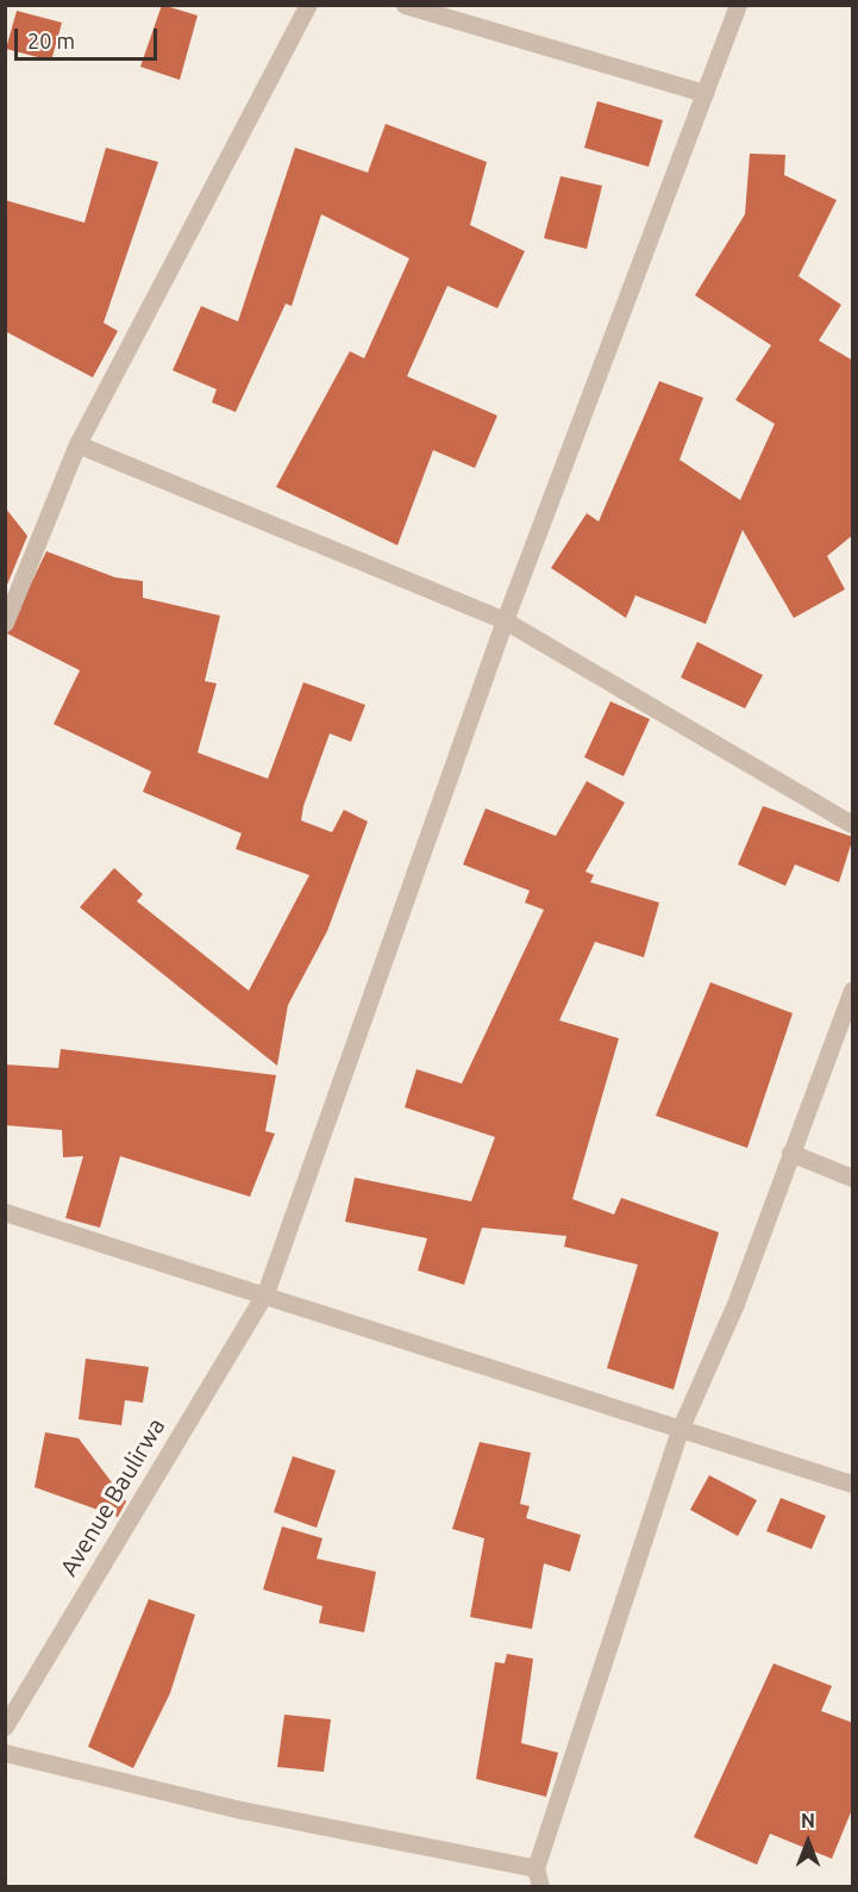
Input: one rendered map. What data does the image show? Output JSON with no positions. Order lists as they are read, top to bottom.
{
  "streets": {
    "street": ["Avenue Baulirwa"]
  },
  "scale_bar": "20 m",
  "north": "top"
}
